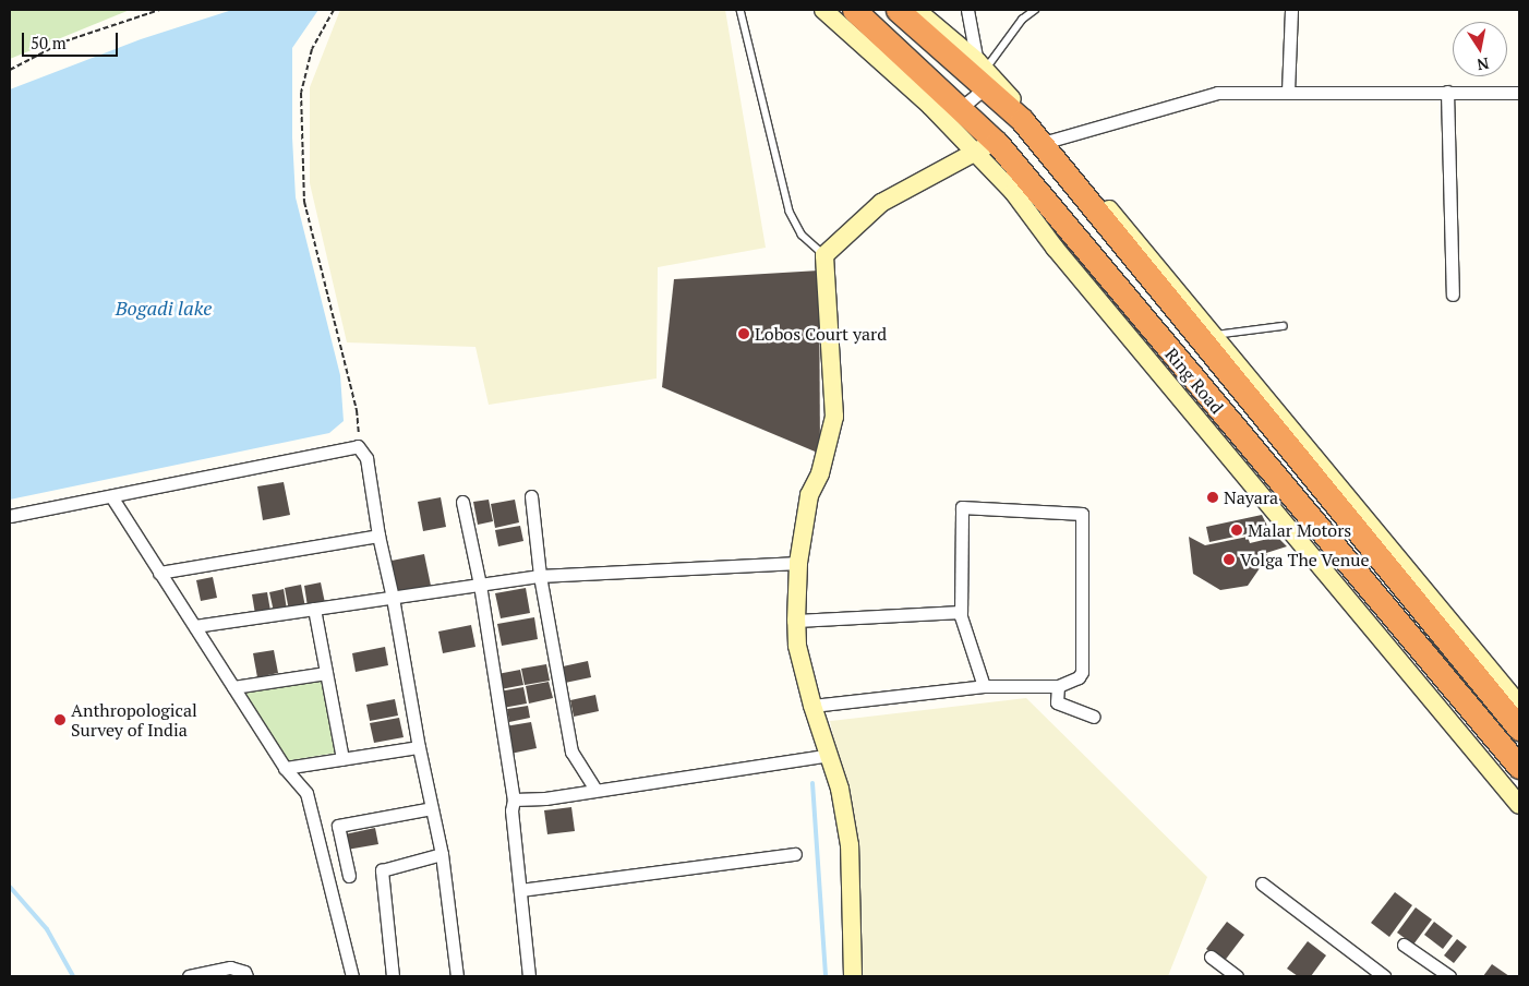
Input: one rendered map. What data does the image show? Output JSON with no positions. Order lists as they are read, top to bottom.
{
  "streets": {
    "highway": ["Ring Road"]
  },
  "water": ["Bogadi lake"],
  "places": [
    "Lobos Court yard",
    "Nayara",
    "Malar Motors",
    "Volga The Venue",
    "Anthropological Survey of India"
  ],
  "scale_bar": "50 m",
  "north": "bottom"
}
